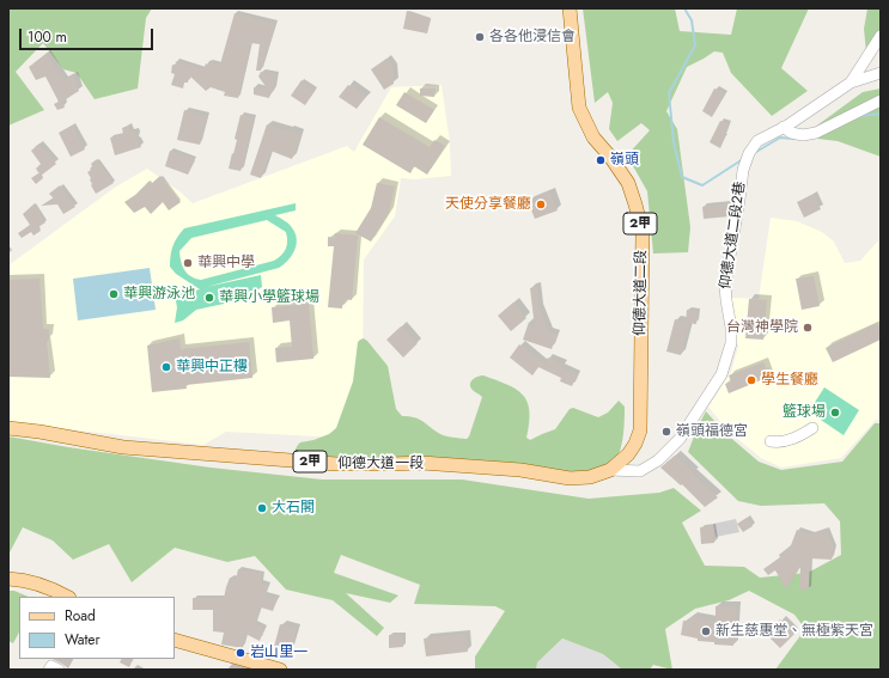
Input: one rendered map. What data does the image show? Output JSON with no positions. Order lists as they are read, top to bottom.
{
  "streets": {
    "main road": ["2甲", "仰德大道二段", "仰德大道一段"],
    "street": ["仰德大道二段2巷"]
  },
  "crossings": [
    ["仰德大道二段2巷", "仰德大道二段"],
    ["仰德大道二段2巷", "仰德大道一段"],
    ["仰德大道二段", "仰德大道一段"]
  ],
  "places": [
    "各各他浸信會",
    "嶺頭",
    "天使分享餐廳",
    "華興中學",
    "華興游泳池",
    "華興小學籃球場",
    "台灣神學院",
    "華興中正樓",
    "學生餐廳",
    "籃球場",
    "嶺頭福德宮",
    "大石閣",
    "新生慈惠堂、無極紫天宮",
    "岩山里一"
  ],
  "legend": ["Road", "Water"],
  "scale_bar": "100 m"
}
